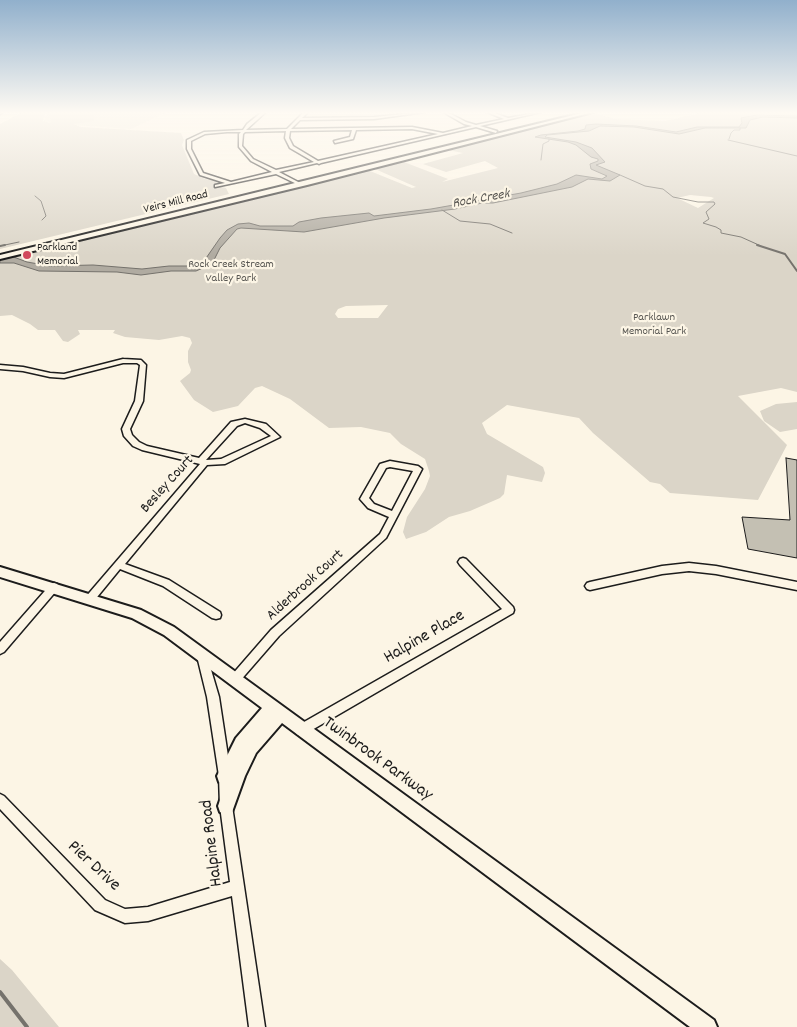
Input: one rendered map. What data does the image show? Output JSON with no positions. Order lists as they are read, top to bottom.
{
  "streets": {
    "main road": ["Veirs Mill Road", "Twinbrook Parkway"],
    "street": [
      "Besley Court",
      "Alderbrook Court",
      "Halpine Place",
      "Halpine Road",
      "Pier Drive"
    ]
  },
  "crossings": [
    ["Besley Court", "Twinbrook Parkway"],
    ["Alderbrook Court", "Twinbrook Parkway"],
    ["Halpine Place", "Twinbrook Parkway"],
    ["Twinbrook Parkway", "Halpine Road"],
    ["Halpine Road", "Pier Drive"]
  ],
  "water": ["Rock Creek"],
  "parks": ["Rock Creek Stream Valley Park", "Parklawn Memorial Park"],
  "places": ["Parkland Memorial"]
}
